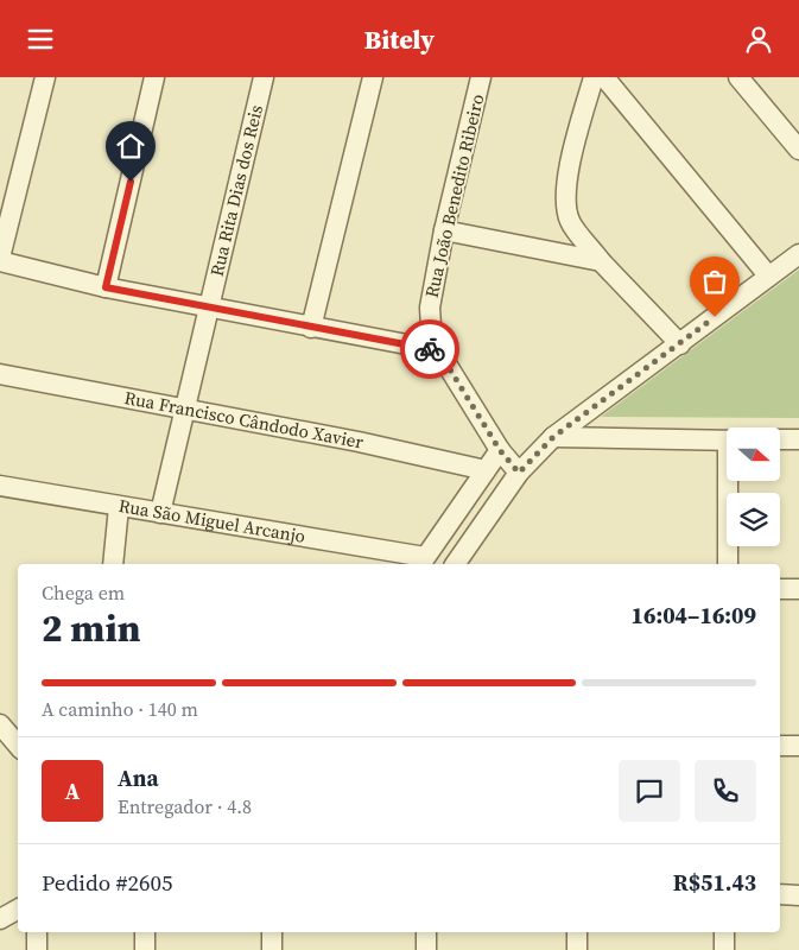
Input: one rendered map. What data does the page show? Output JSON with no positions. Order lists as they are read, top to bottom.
{
  "streets": {
    "street": [
      "Rua Rita Dias dos Reis",
      "Rua João Benedito Ribeiro",
      "Rua Francisco Cândodo Xavier",
      "Rua São Miguel Arcanjo"
    ]
  },
  "crossings": [
    ["Rua Rita Dias dos Reis", "Rua Francisco Cândodo Xavier"],
    ["Rua Rita Dias dos Reis", "Rua São Miguel Arcanjo"]
  ],
  "north": "right",
  "page": {
    "header": "Bitely",
    "heading": ["2 min", "Chega em", "16:04–16:09"],
    "panel": [
      "Ana",
      "Entregador · 4.8",
      "Pedido #2605",
      "R$51.43"
    ],
    "bar": "A caminho · 140 m",
    "round": "A"
  }
}
